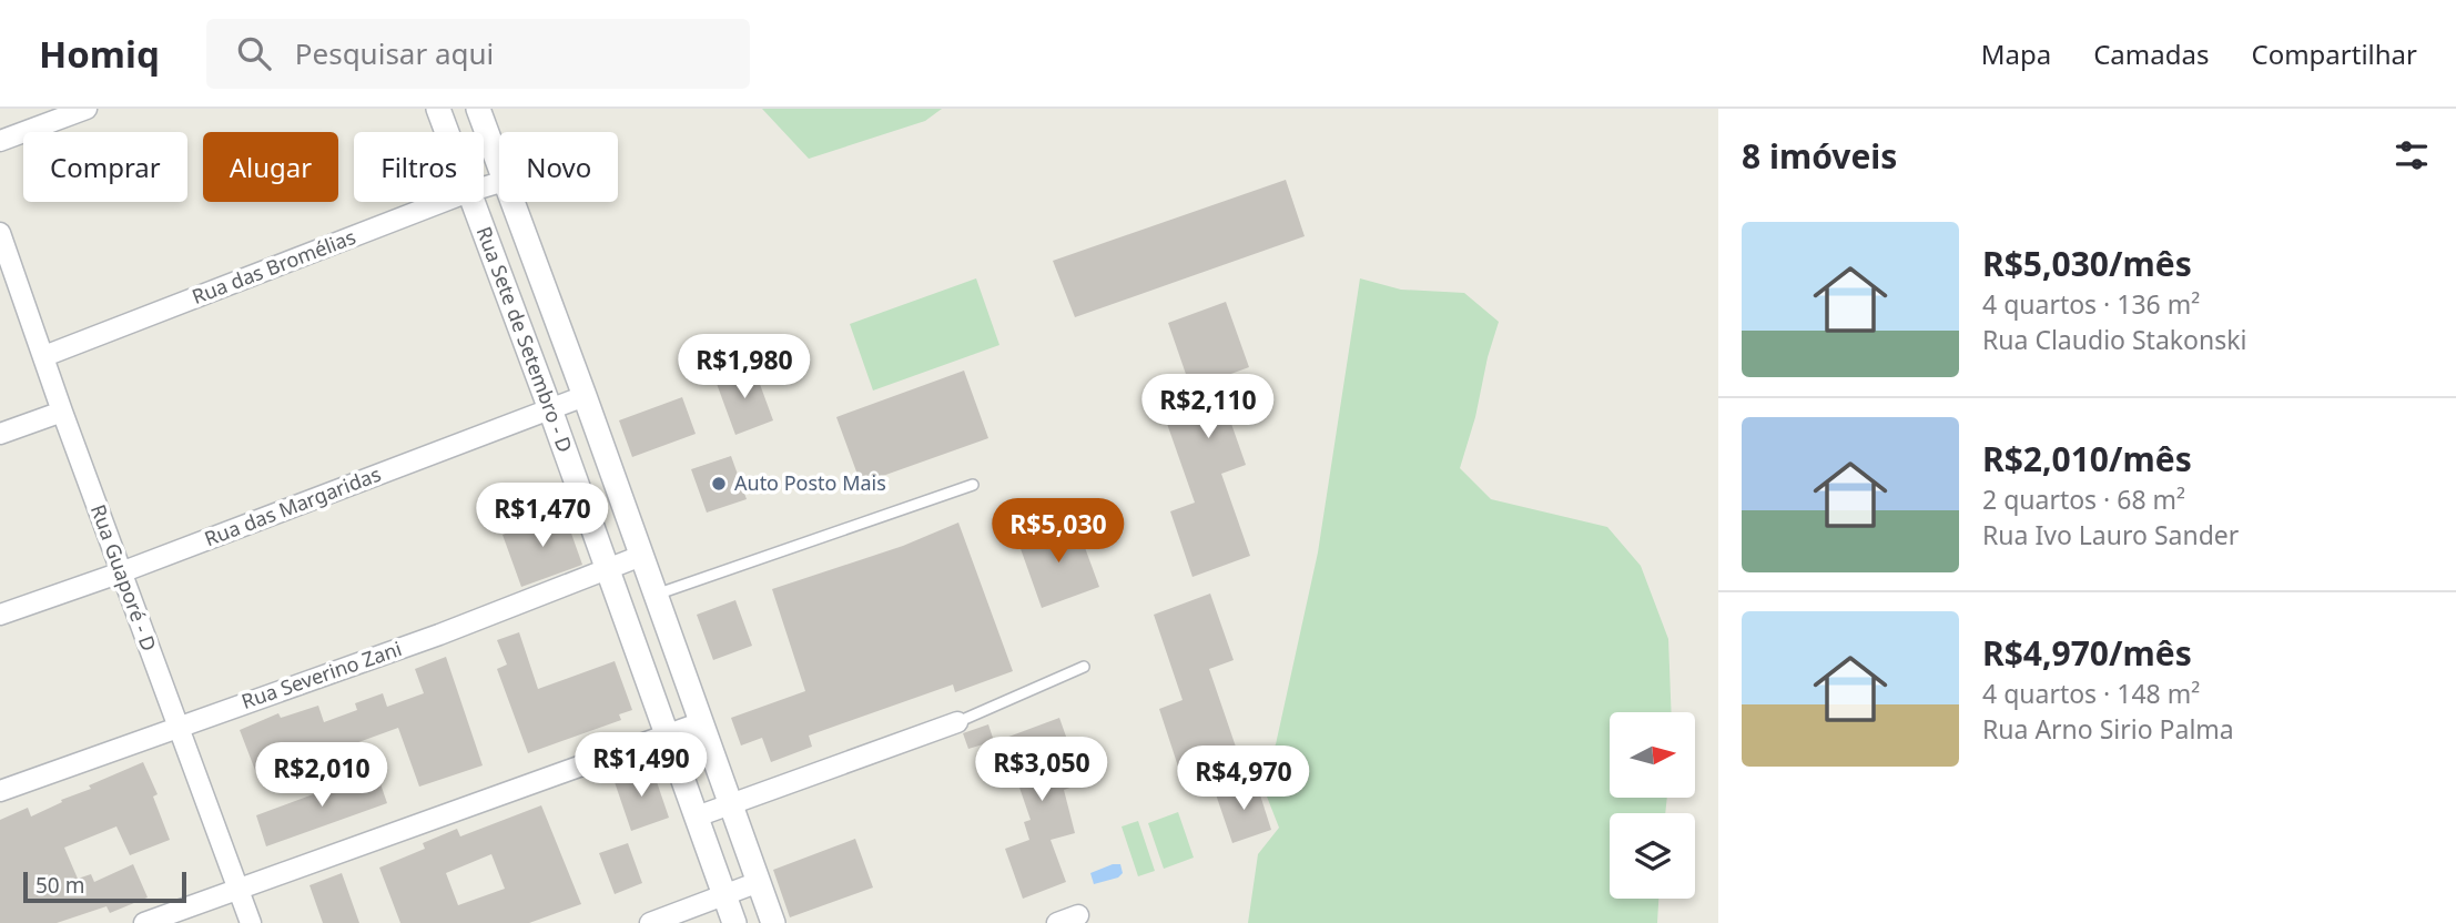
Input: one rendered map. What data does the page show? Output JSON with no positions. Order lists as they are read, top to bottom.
{
  "streets": {
    "street": [
      "Rua das Bromélias",
      "Rua Sete de Setembro - D",
      "Rua das Margaridas",
      "Rua Guaporé - D",
      "Rua Severino Zani"
    ]
  },
  "crossings": [
    ["Rua das Bromélias", "Rua Guaporé - D"],
    ["Rua Sete de Setembro - D", "Rua das Margaridas"],
    ["Rua Sete de Setembro - D", "Rua Severino Zani"],
    ["Rua das Margaridas", "Rua Guaporé - D"],
    ["Rua Guaporé - D", "Rua Severino Zani"]
  ],
  "places": ["Auto Posto Mais"],
  "scale_bar": "50 m",
  "north": "right",
  "page": {
    "header": "Homiq",
    "search": "Pesquisar aqui",
    "nav": ["Mapa", "Camadas", "Compartilhar"],
    "heading": "8 imóveis",
    "chip": [
      "Comprar",
      "Alugar",
      "Filtros",
      "Novo"
    ],
    "list": [
      {
        "name": "R$5,030/mês",
        "note": "4 quartos · 136 m² · Rua Claudio Stakonski"
      },
      {
        "name": "R$2,010/mês",
        "note": "2 quartos · 68 m² · Rua Ivo Lauro Sander"
      },
      {
        "name": "R$4,970/mês",
        "note": "4 quartos · 148 m² · Rua Arno Sirio Palma"
      }
    ],
    "price": [
      "R$1,980",
      "R$2,110",
      "R$1,470",
      "R$5,030",
      "R$1,490",
      "R$3,050",
      "R$2,010",
      "R$4,970"
    ],
    "scale": "50 m"
  }
}
